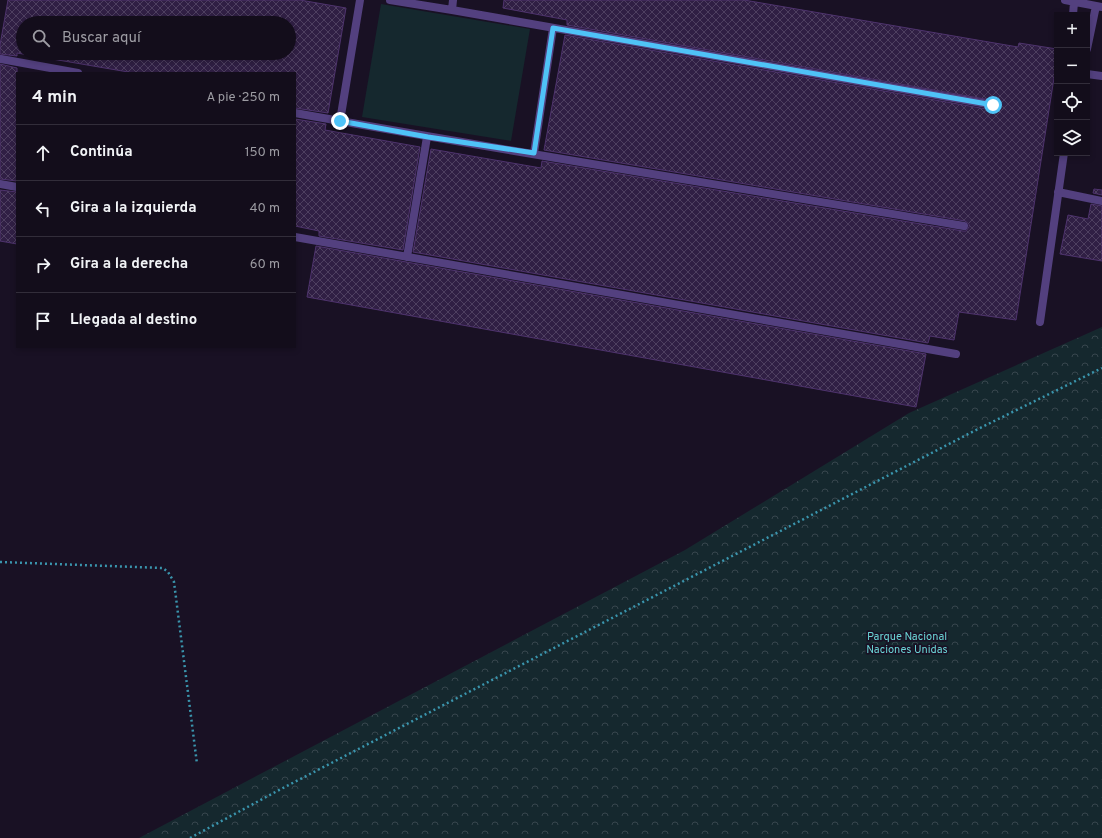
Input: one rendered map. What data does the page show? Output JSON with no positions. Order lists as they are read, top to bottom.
{
  "parks": ["Parque Nacional Naciones Unidas"],
  "page": {
    "map_buttons": ["+", "−"],
    "search": "Buscar aquí",
    "heading": ["4 min", "A pie · 250 m"],
    "list": [
      ["Continúa", "150 m"],
      ["Gira a la izquierda", "40 m"],
      ["Gira a la derecha", "60 m"],
      "Llegada al destino"
    ]
  }
}
